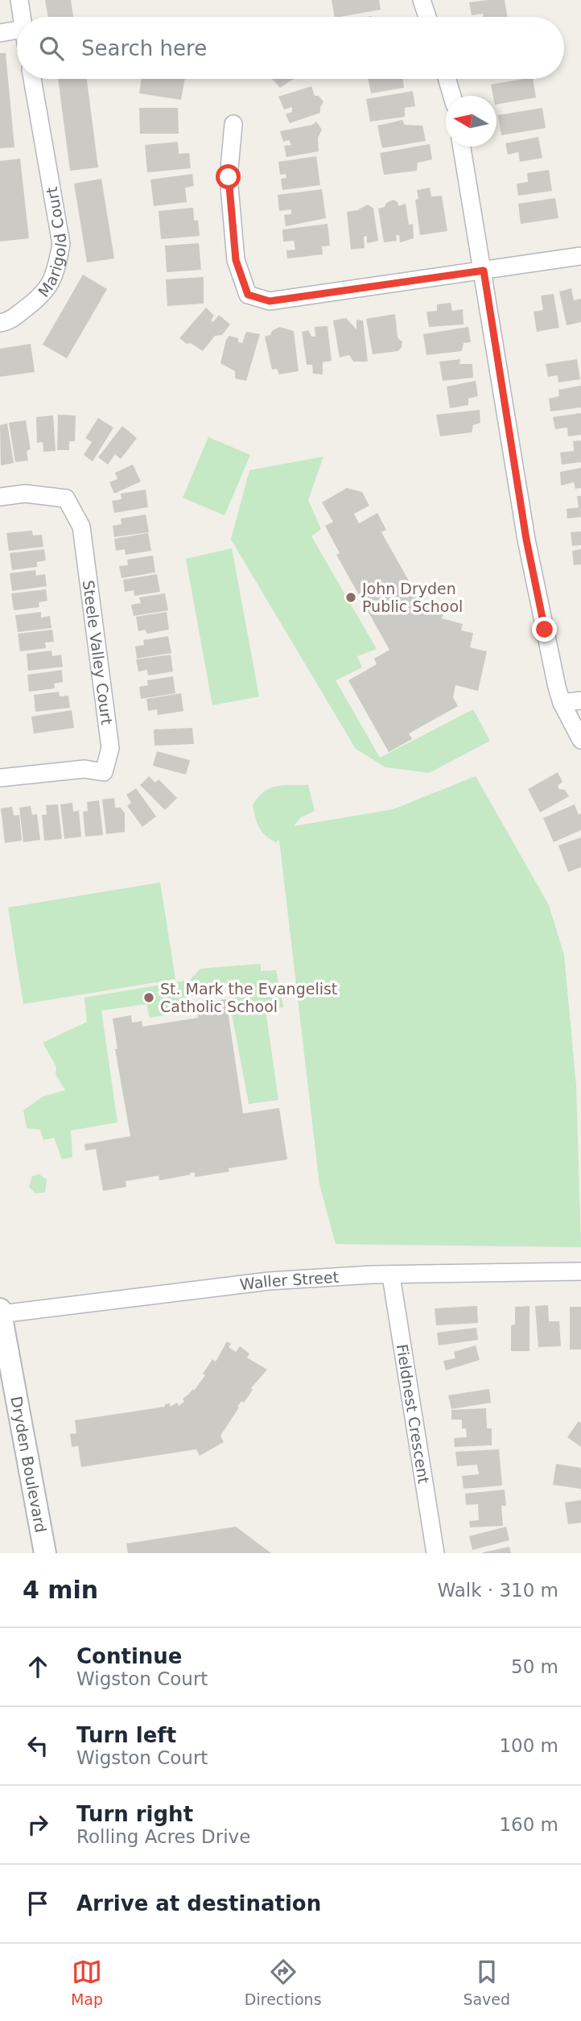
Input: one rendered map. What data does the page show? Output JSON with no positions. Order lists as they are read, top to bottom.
{
  "streets": {
    "street": [
      "Marigold Court",
      "Steele Valley Court",
      "Waller Street",
      "Fieldnest Crescent",
      "Dryden Boulevard"
    ]
  },
  "crossings": [
    ["Waller Street", "Fieldnest Crescent"],
    ["Waller Street", "Dryden Boulevard"]
  ],
  "places": ["John Dryden Public School", "St. Mark the Evangelist Catholic School"],
  "north": "left",
  "page": {
    "search": "Search here",
    "heading": ["4 min", "Walk · 310 m"],
    "list": [
      ["Continue", "Wigston Court", "50 m"],
      ["Turn left", "Wigston Court", "100 m"],
      ["Turn right", "Rolling Acres Drive", "160 m"],
      "Arrive at destination"
    ],
    "nav": ["Map", "Directions", "Saved"]
  }
}
